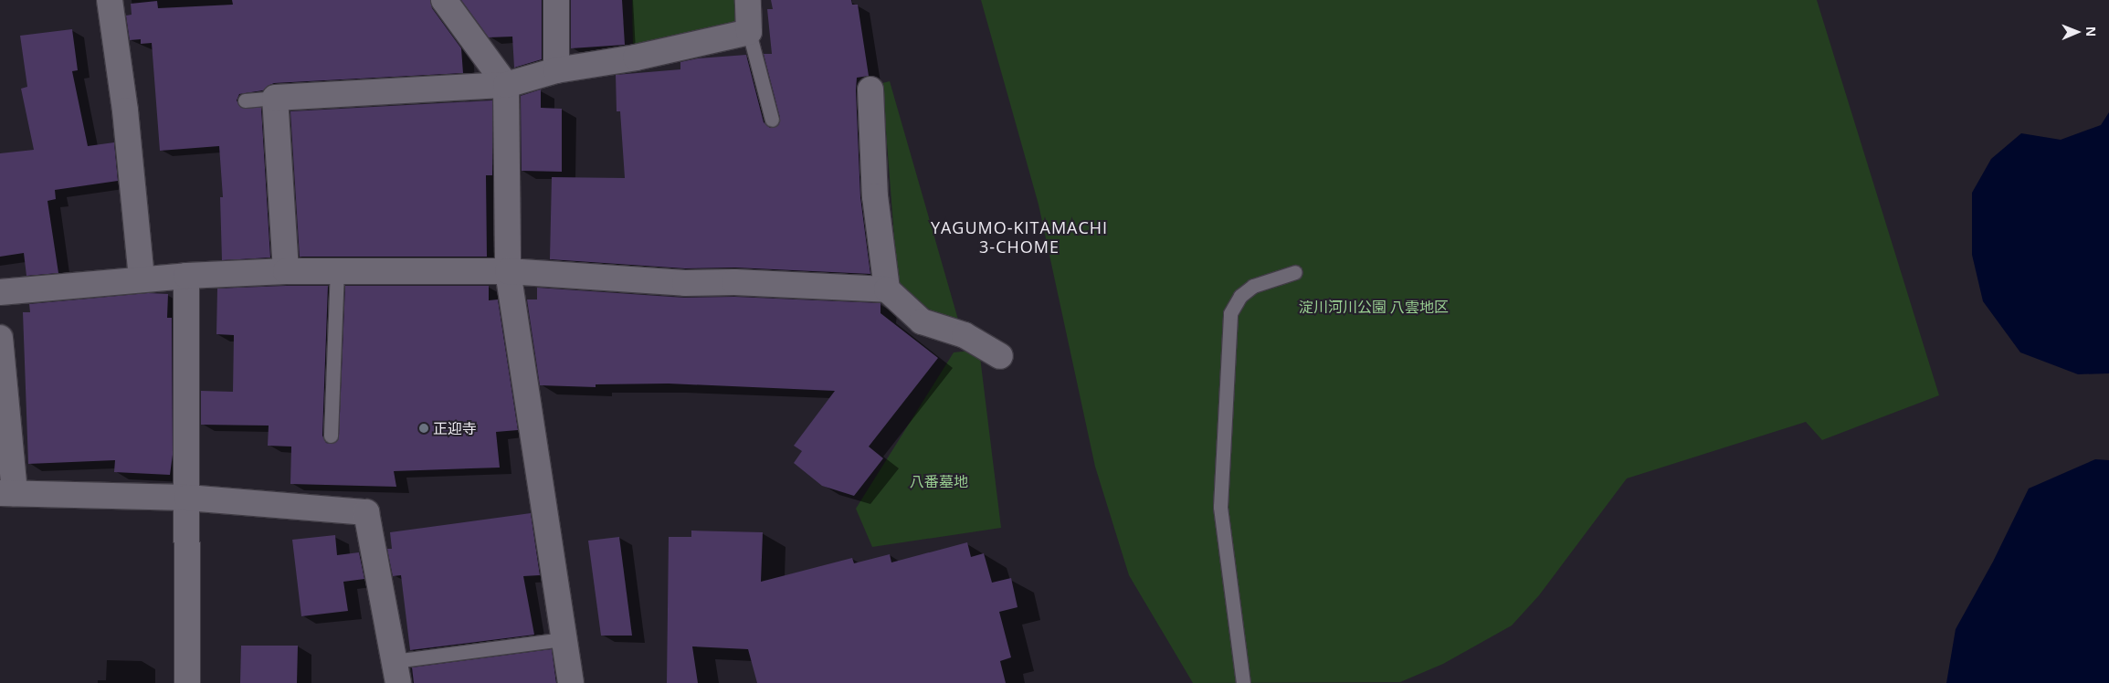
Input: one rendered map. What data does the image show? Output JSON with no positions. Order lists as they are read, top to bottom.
{
  "districts": ["YAGUMO-KITAMACHI 3-CHOME"],
  "parks": ["淀川河川公園 八雲地区", "八番墓地"],
  "places": ["正迎寺"],
  "north": "right"
}
